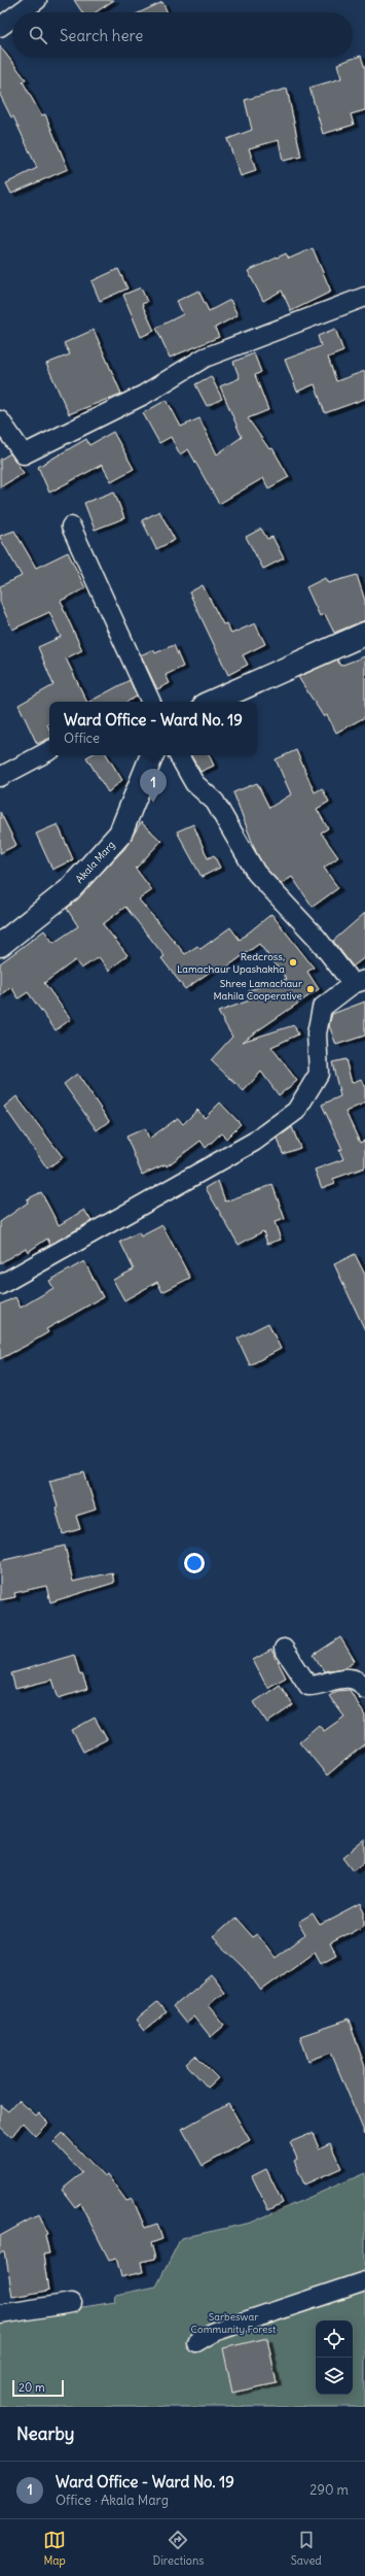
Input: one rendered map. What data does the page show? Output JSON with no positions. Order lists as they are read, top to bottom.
{
  "streets": {
    "main road": ["Akala Marg"]
  },
  "parks": ["Sarbeswar Community Forest"],
  "places": ["Redcross, Lamachaur Upashakha", "Shree Lamachaur Mahila Cooperative"],
  "scale_bar": "20 m",
  "page": {
    "search": "Search here",
    "popup": ["Ward Office - Ward No. 19", "Office"],
    "pins": "1",
    "scale": "20 m",
    "heading": "Nearby",
    "list": [
      {
        "mark": "1",
        "name": "Ward Office - Ward No. 19",
        "note": "Office · Akala Marg",
        "value": "290 m"
      }
    ],
    "nav": ["Map", "Directions", "Saved"]
  }
}
